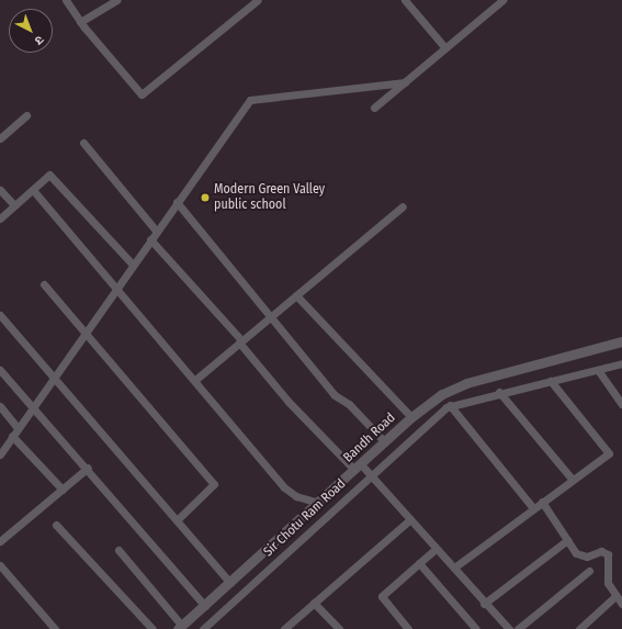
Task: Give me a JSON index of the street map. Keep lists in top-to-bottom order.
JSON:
{
  "streets": {
    "street": ["Bandh Road", "Sir Chotu Ram Road"]
  },
  "places": ["Modern Green Valley public school"],
  "north": "bottom right"
}
